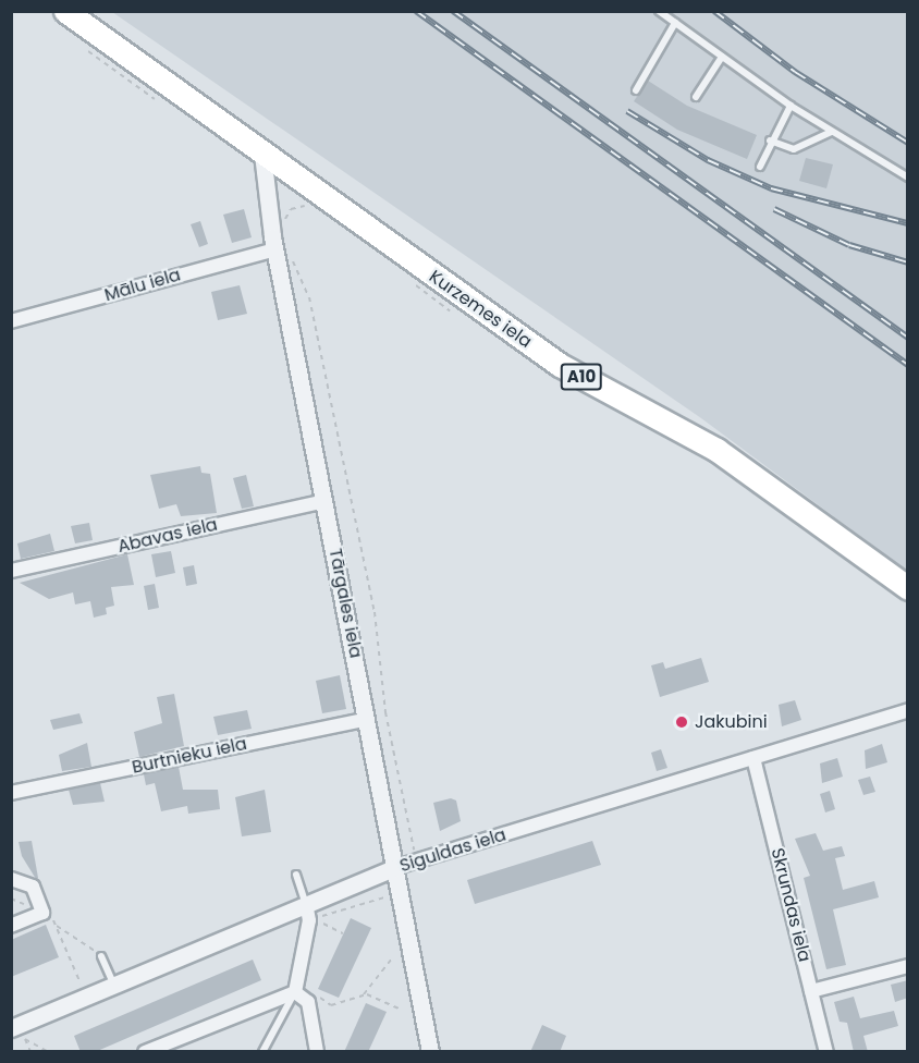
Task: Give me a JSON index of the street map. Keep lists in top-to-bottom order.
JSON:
{
  "streets": {
    "highway": ["Kurzemes iela", "A10"],
    "street": [
      "Mālu iela",
      "Abavas iela",
      "Tārgales iela",
      "Burtnieku iela",
      "Siguldas iela",
      "Skrundas iela"
    ]
  },
  "crossings": [
    ["Mālu iela", "Tārgales iela"],
    ["Kurzemes iela", "Tārgales iela"],
    ["Abavas iela", "Tārgales iela"],
    ["Tārgales iela", "Burtnieku iela"],
    ["Tārgales iela", "Siguldas iela"],
    ["Siguldas iela", "Skrundas iela"]
  ],
  "places": ["Jakubini"]
}
